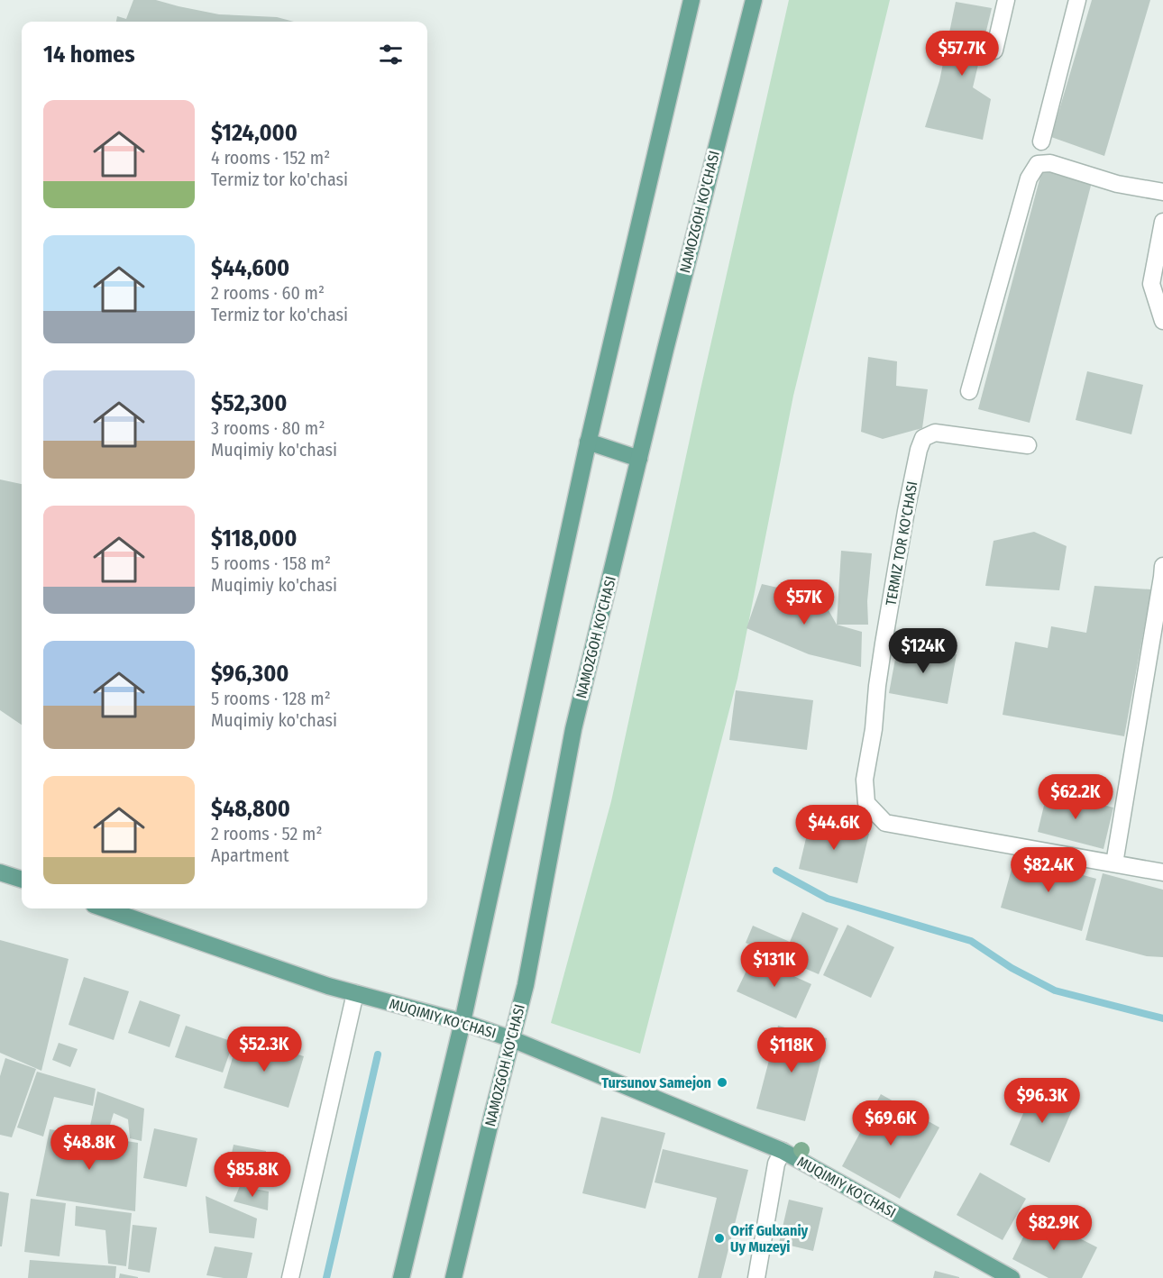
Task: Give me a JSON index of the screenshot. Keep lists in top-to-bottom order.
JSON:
{
  "streets": {
    "main road": ["NAMOZGOH KO'CHASI", "MUQIMIY KO'CHASI"],
    "street": ["TERMIZ TOR KO'CHASI"]
  },
  "crossings": [
    ["NAMOZGOH KO'CHASI", "MUQIMIY KO'CHASI"]
  ],
  "places": ["Tursunov Samejon", "Orif Gulxaniy Uy Muzeyi"],
  "page": {
    "heading": "14 homes",
    "price": [
      "$57.7K",
      "$57K",
      "$124K",
      "$62.2K",
      "$44.6K",
      "$82.4K",
      "$131K",
      "$52.3K",
      "$118K",
      "$96.3K",
      "$69.6K",
      "$48.8K",
      "$85.8K",
      "$82.9K"
    ],
    "list": [
      {
        "name": "$124,000",
        "note": "4 rooms · 152 m² · Termiz tor ko'chasi"
      },
      {
        "name": "$44,600",
        "note": "2 rooms · 60 m² · Termiz tor ko'chasi"
      },
      {
        "name": "$52,300",
        "note": "3 rooms · 80 m² · Muqimiy ko'chasi"
      },
      {
        "name": "$118,000",
        "note": "5 rooms · 158 m² · Muqimiy ko'chasi"
      },
      {
        "name": "$96,300",
        "note": "5 rooms · 128 m² · Muqimiy ko'chasi"
      },
      {
        "name": "$48,800",
        "note": "2 rooms · 52 m² · Apartment"
      }
    ]
  }
}
